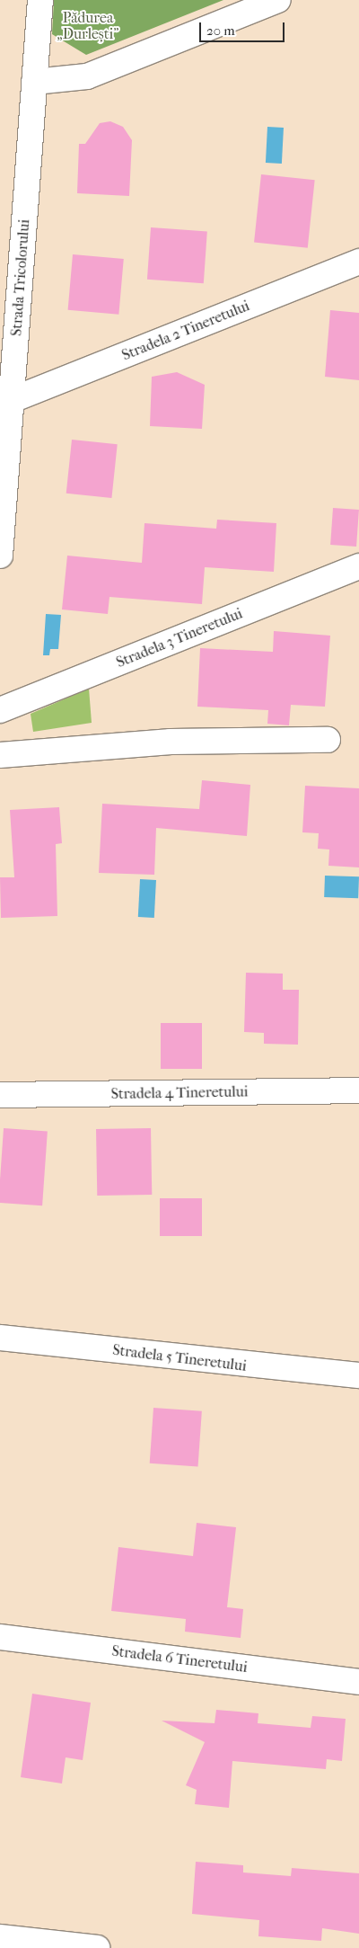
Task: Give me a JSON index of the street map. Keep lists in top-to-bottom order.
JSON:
{
  "streets": {
    "street": [
      "Strada Tricolorului",
      "Stradela 2 Tineretului",
      "Stradela 3 Tineretului",
      "Stradela 4 Tineretului",
      "Stradela 5 Tineretului",
      "Stradela 6 Tineretului"
    ]
  },
  "crossings": [
    ["Strada Tricolorului", "Stradela 2 Tineretului"]
  ],
  "parks": ["Pădurea „Durlești”"],
  "scale_bar": "20 m"
}
